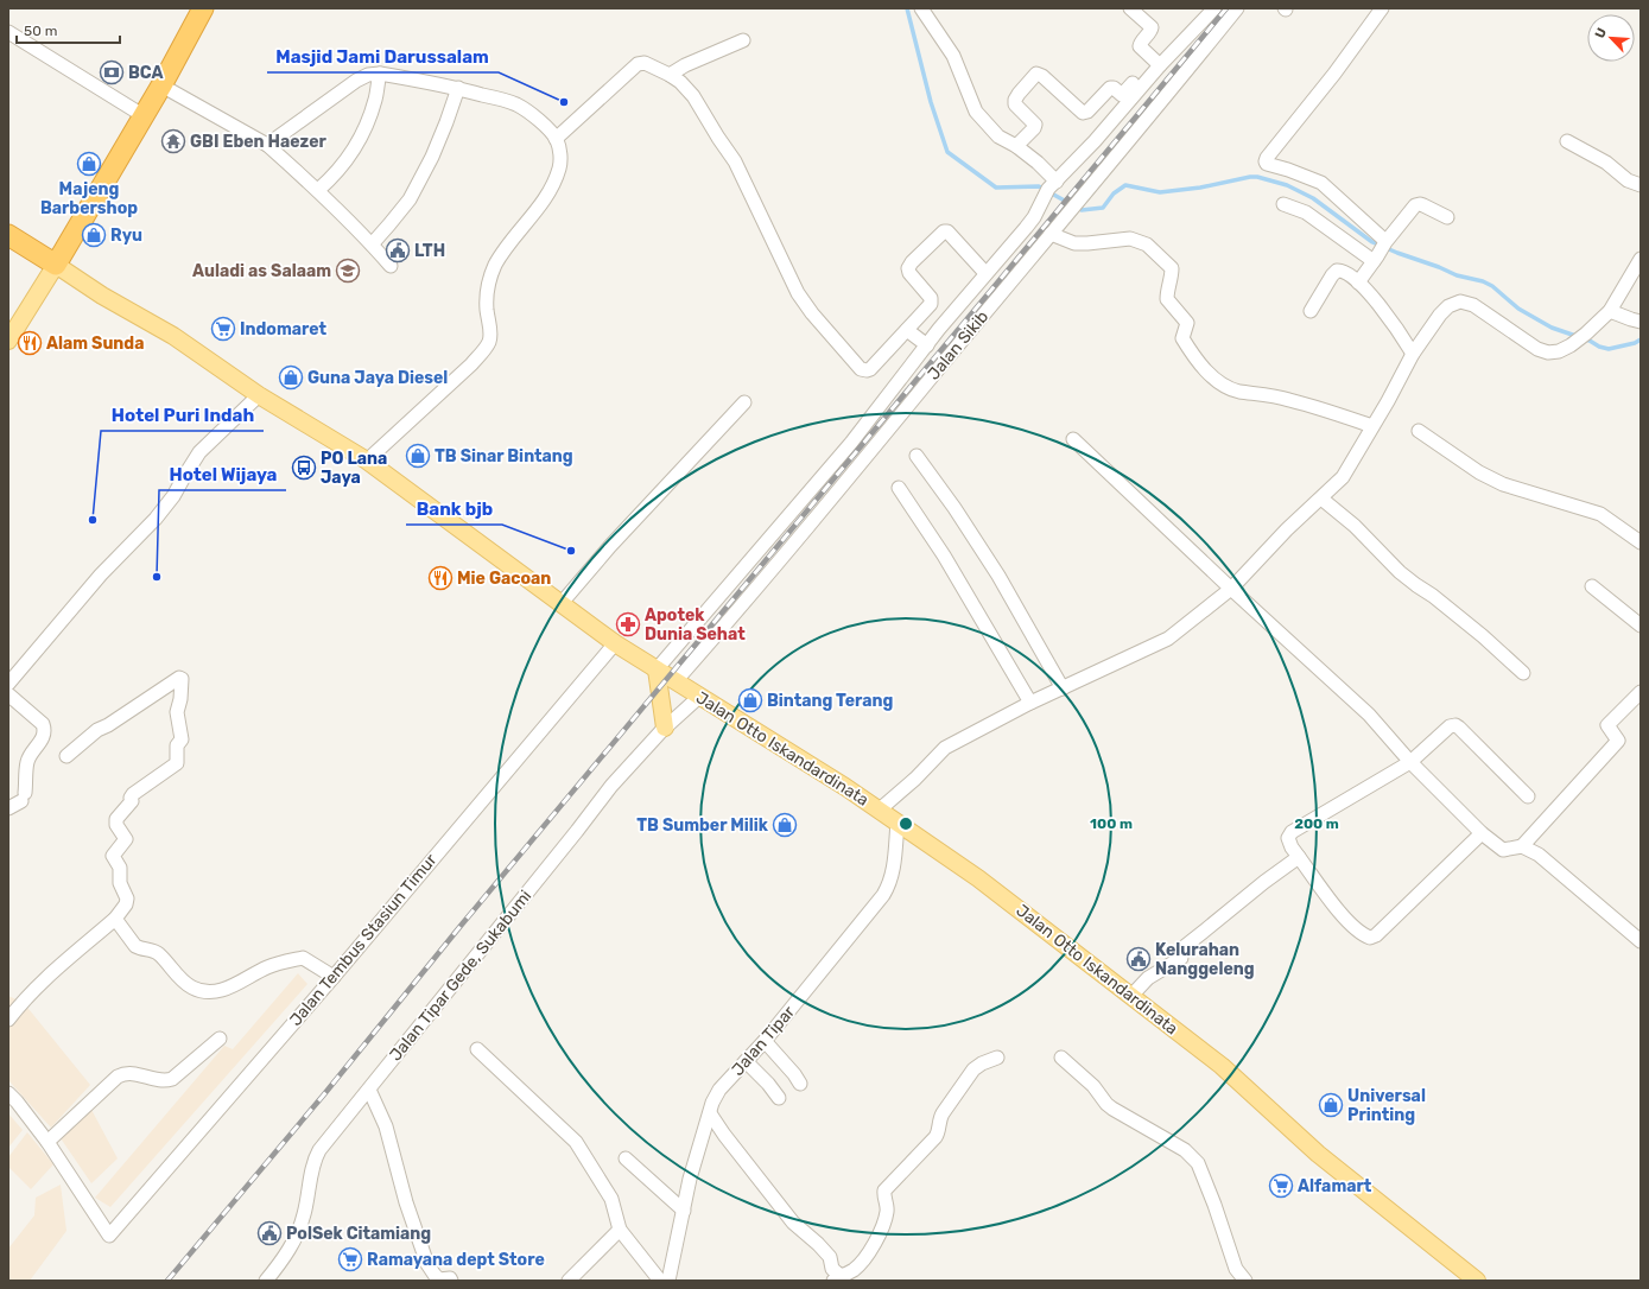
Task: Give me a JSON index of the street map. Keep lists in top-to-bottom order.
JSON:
{
  "streets": {
    "main road": ["Jalan Otto Iskandardinata"],
    "street": [
      "Jalan Sikib",
      "Jalan Tembus Stasiun Timur",
      "Jalan Tipar Gede, Sukabumi",
      "Jalan Tipar"
    ]
  },
  "crossings": [
    ["Jalan Sikib", "Jalan Otto Iskandardinata"],
    ["Jalan Otto Iskandardinata", "Jalan Tembus Stasiun Timur"],
    ["Jalan Otto Iskandardinata", "Jalan Tipar Gede, Sukabumi"],
    ["Jalan Otto Iskandardinata", "Jalan Tipar"]
  ],
  "places": {
    "bank": ["BCA"],
    "other": [
      "Masjid Jami Darussalam",
      "Hotel Puri Indah",
      "Bank bjb",
      "Hotel Wijaya"
    ],
    "temple": ["GBI Eben Haezer"],
    "shop": [
      "Majeng Barbershop",
      "Ryu",
      "Guna Jaya Diesel",
      "TB Sinar Bintang",
      "Bintang Terang",
      "TB Sumber Milik",
      "Universal Printing"
    ],
    "public building": ["LTH", "Kelurahan Nanggeleng", "PolSek Citamiang"],
    "school or university": ["Auladi as Salaam"],
    "supermarket": ["Indomaret", "Alfamart", "Ramayana dept Store"],
    "restaurant": ["Alam Sunda", "Mie Gacoan"],
    "bus stop": ["PO Lana Jaya"],
    "pharmacy": ["Apotek Dunia Sehat"]
  },
  "scale_bar": "50 m",
  "north": "top left",
  "rings": ["100 m", "200 m"]
}
